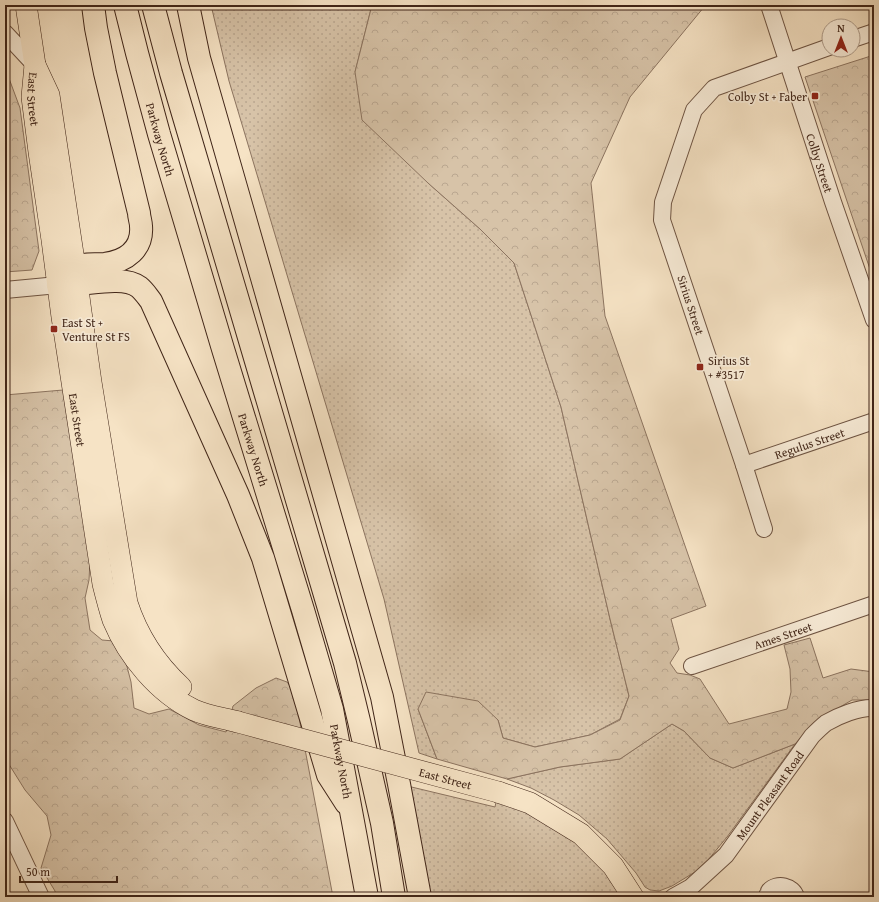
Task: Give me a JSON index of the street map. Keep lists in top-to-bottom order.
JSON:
{
  "streets": {
    "highway": ["Parkway North"],
    "main road": ["East Street"],
    "street": [
      "Colby Street",
      "Sirius Street",
      "Regulus Street",
      "Ames Street",
      "Mount Pleasant Road"
    ]
  },
  "crossings": [
    ["Colby Street", "Sirius Street"],
    ["Sirius Street", "Regulus Street"]
  ],
  "places": {
    "transit": ["Colby St + Faber", "East St + Venture St FS", "Sirius St + #3517"]
  },
  "scale_bar": "50 m",
  "north": "top"
}
